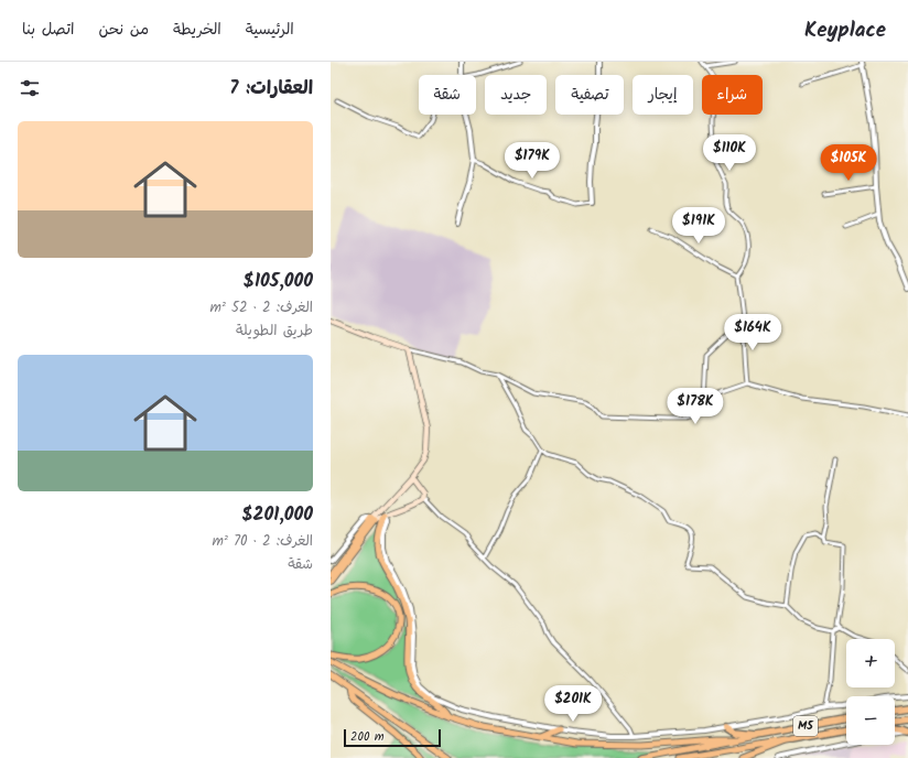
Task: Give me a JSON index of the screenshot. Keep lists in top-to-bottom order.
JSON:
{
  "streets": {
    "highway": ["M5"]
  },
  "scale_bar": "200 m",
  "page": {
    "header": "Keyplace",
    "nav": [
      "الرئيسية",
      "الخريطة",
      "من نحن",
      "اتصل بنا"
    ],
    "heading": "العقارات: 7",
    "chip": [
      "شراء",
      "إيجار",
      "تصفية",
      "جديد",
      "شقة"
    ],
    "list": [
      {
        "name": "$105,000",
        "note": "الغرف: 2 · 52 m² · طريق الطويلة"
      },
      {
        "name": "$201,000",
        "note": "الغرف: 2 · 70 m² · شقة"
      }
    ],
    "price": [
      "$110K",
      "$179K",
      "$105K",
      "$191K",
      "$164K",
      "$178K",
      "$201K"
    ],
    "map_buttons": ["+", "−"],
    "scale": "200 m"
  }
}
